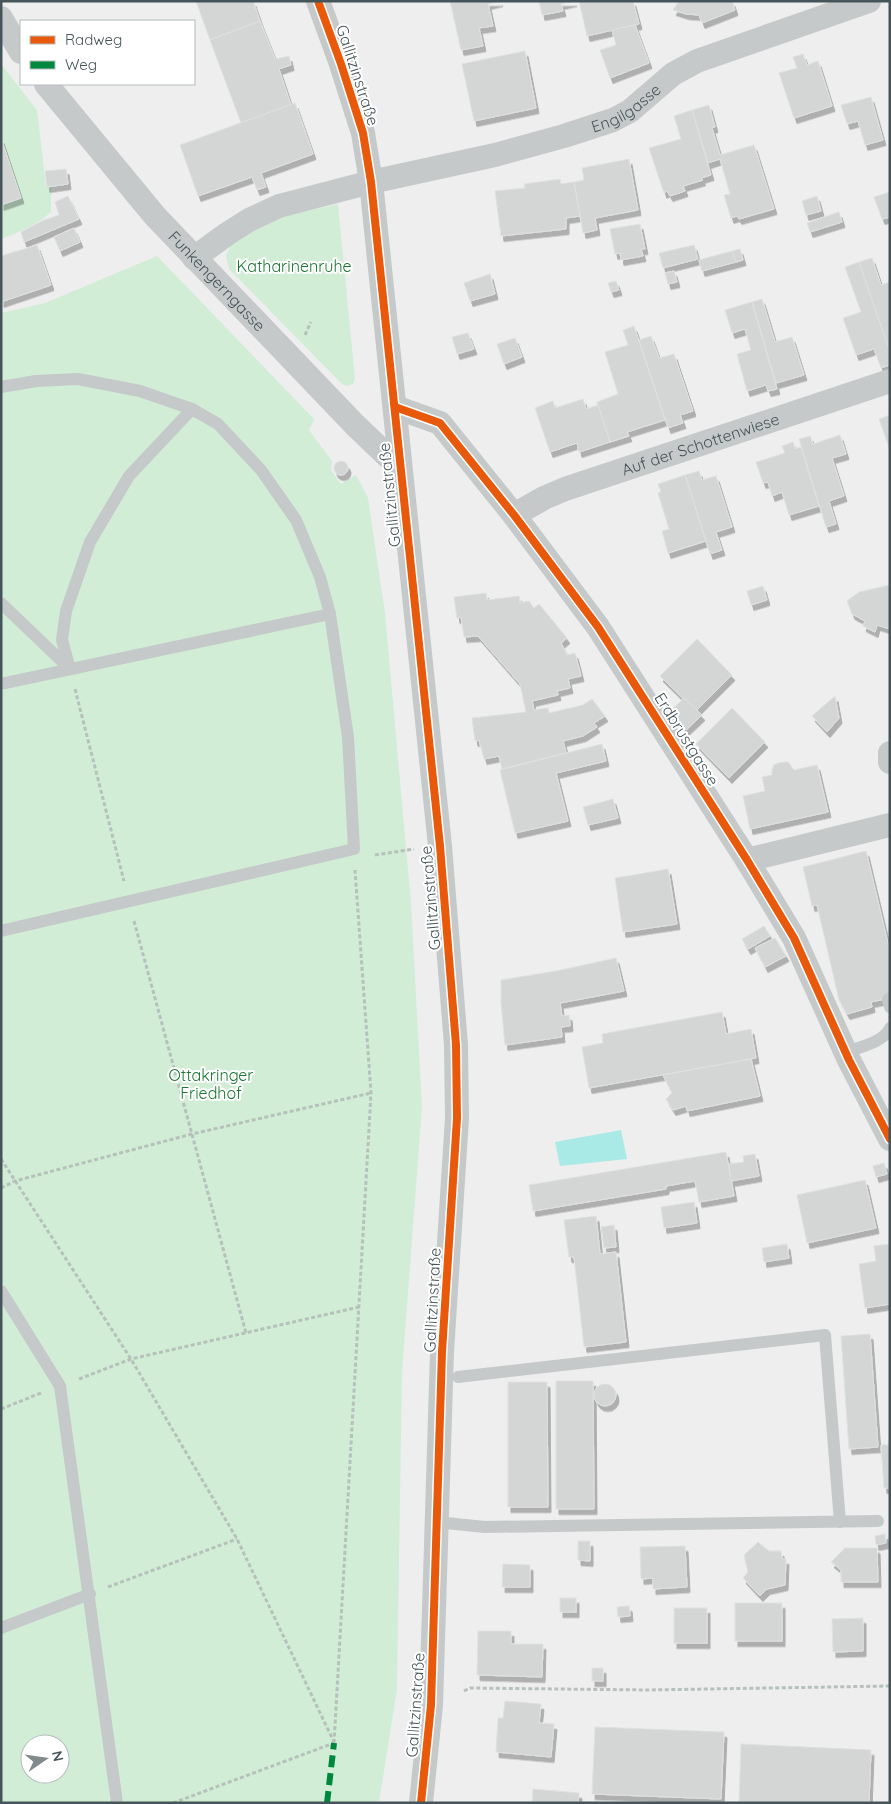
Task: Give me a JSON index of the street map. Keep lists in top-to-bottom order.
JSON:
{
  "streets": {
    "street": [
      "Gallitzinstraße",
      "Engilgasse",
      "Funkengerngasse",
      "Auf der Schottenwiese",
      "Erdbrustgasse"
    ]
  },
  "crossings": [
    ["Gallitzinstraße", "Engilgasse"],
    ["Gallitzinstraße", "Funkengerngasse"],
    ["Gallitzinstraße", "Erdbrustgasse"],
    ["Auf der Schottenwiese", "Erdbrustgasse"]
  ],
  "parks": ["Katharinenruhe", "Ottakringer Friedhof"],
  "legend": ["Radweg", "Weg"],
  "north": "right"
}
